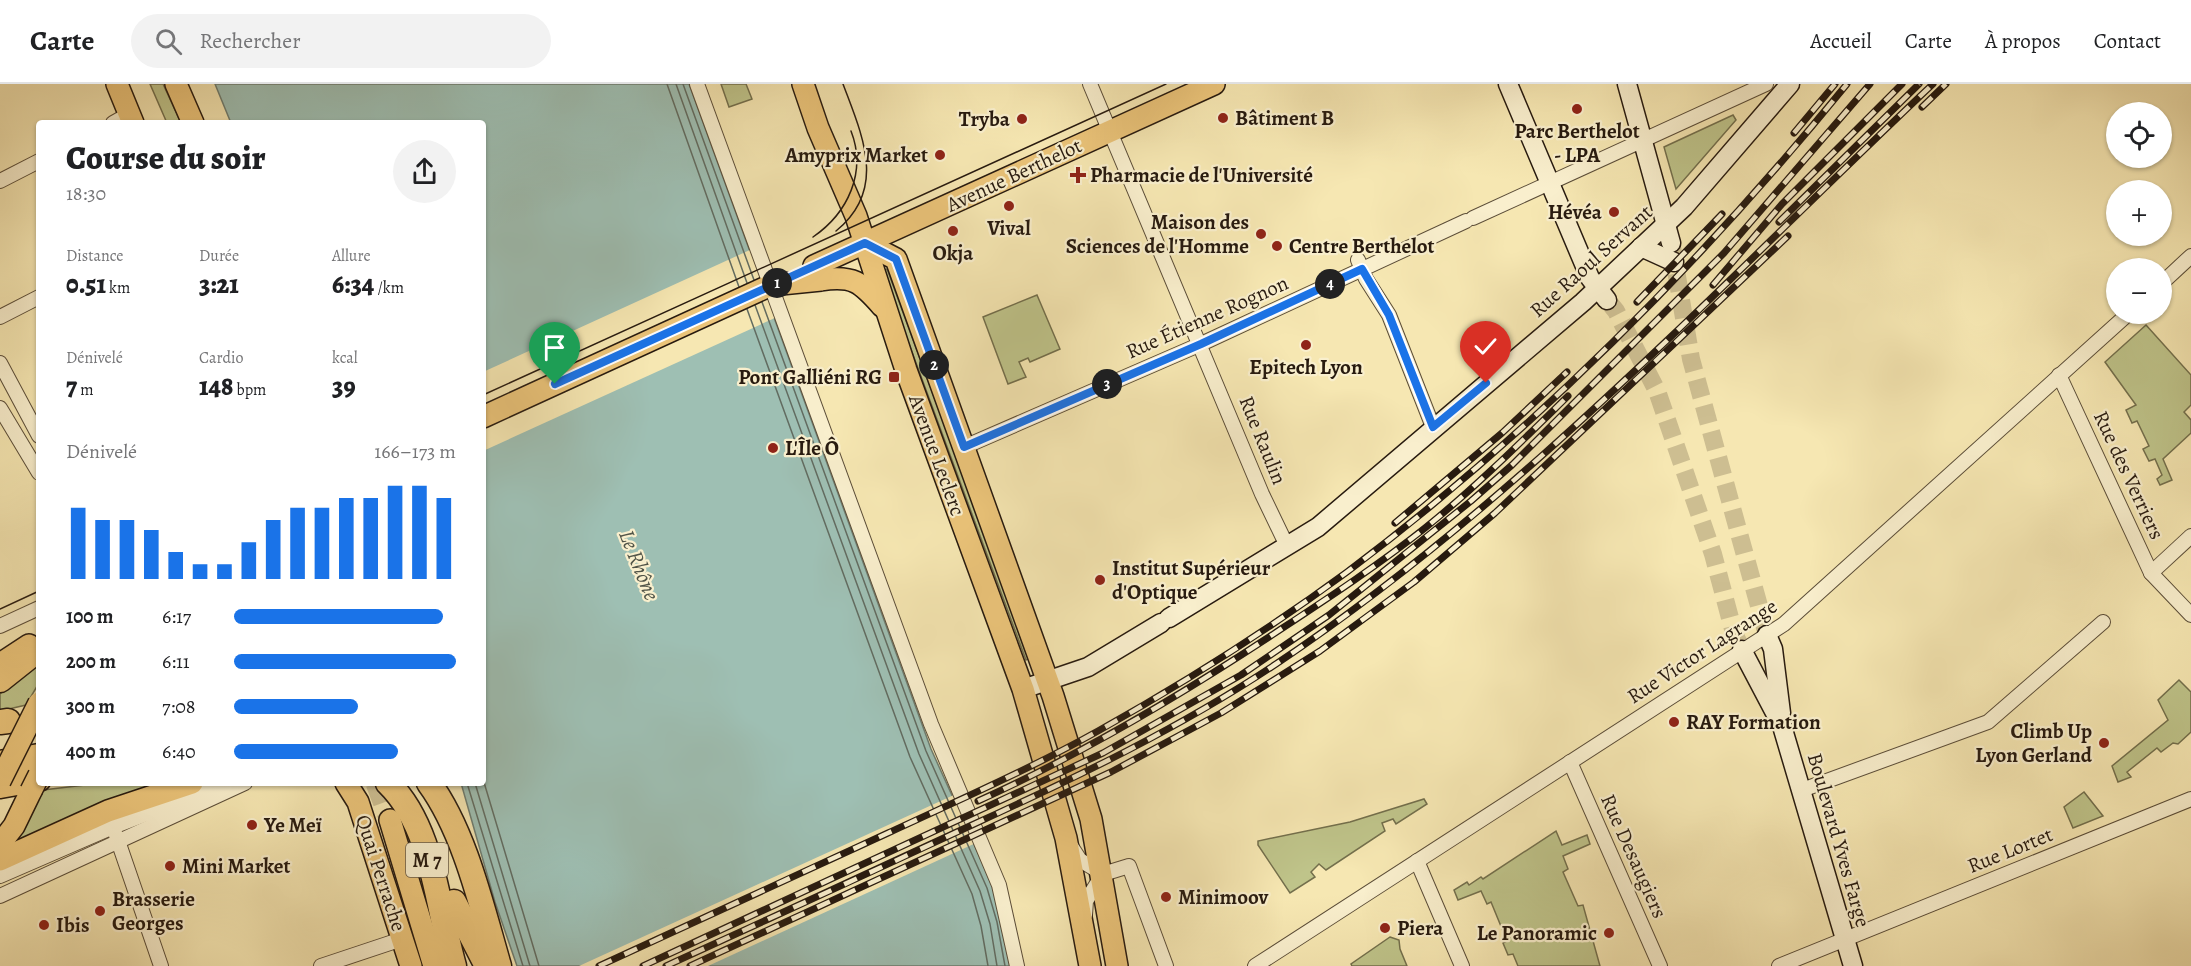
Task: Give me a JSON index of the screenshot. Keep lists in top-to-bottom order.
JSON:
{
  "streets": {
    "highway": ["M 7"],
    "main road": ["Avenue Berthelot", "Avenue Leclerc", "Quai Perrache"],
    "street": [
      "Rue Raoul Servant",
      "Rue Étienne Rognon",
      "Rue Raulin",
      "Rue des Verriers",
      "Rue Victor Lagrange",
      "Boulevard Yves Farge",
      "Rue Lortet",
      "Rue Desaugiers"
    ]
  },
  "crossings": [
    ["Avenue Berthelot", "Rue Raulin"],
    ["Avenue Berthelot", "Avenue Leclerc"],
    ["Rue Raoul Servant", "Rue Raulin"],
    ["Rue Raoul Servant", "Avenue Leclerc"],
    ["Rue Étienne Rognon", "Rue Raulin"],
    ["Rue Étienne Rognon", "Avenue Leclerc"],
    ["Rue des Verriers", "Rue Victor Lagrange"],
    ["Rue Victor Lagrange", "Boulevard Yves Farge"],
    ["Rue Victor Lagrange", "Rue Desaugiers"],
    ["Boulevard Yves Farge", "Rue Lortet"]
  ],
  "water": ["Le Rhône"],
  "places": {
    "other": [
      "Parc Berthelot - LPA",
      "Bâtiment B",
      "Tryba",
      "Amyprix Market",
      "Vival",
      "Hévéa",
      "Okja",
      "Maison des Sciences de l'Homme",
      "Centre Berthelot",
      "Epitech Lyon",
      "L'Île Ô",
      "Institut Supérieur d'Optique",
      "RAY Formation",
      "Climb Up Lyon Gerland",
      "Ye Meï",
      "Mini Market",
      "Minimoov",
      "Brasserie Georges",
      "Ibis",
      "Piera",
      "Le Panoramic"
    ],
    "health": ["Pharmacie de l'Université"],
    "transit": ["Pont Galliéni RG"]
  },
  "page": {
    "header": "Carte",
    "search": "Rechercher",
    "nav": [
      "Accueil",
      "Carte",
      "À propos",
      "Contact"
    ],
    "map_buttons": ["+", "−"],
    "heading": ["Course du soir", "18:30"],
    "stats": [
      ["Distance", "0.51 km"],
      ["Durée", "3:21"],
      ["Allure", "6:34 /km"],
      ["Dénivelé", "7 m"],
      ["Cardio", "148 bpm"],
      ["kcal", "39"]
    ],
    "pins": [
      "1",
      "4",
      "2",
      "3"
    ],
    "chart": ["Dénivelé", "166–173 m"],
    "list": [
      {
        "name": "100 m",
        "note": "6:17"
      },
      {
        "name": "200 m",
        "note": "6:11"
      },
      {
        "name": "300 m",
        "note": "7:08"
      },
      {
        "name": "400 m",
        "note": "6:40"
      }
    ]
  }
}
